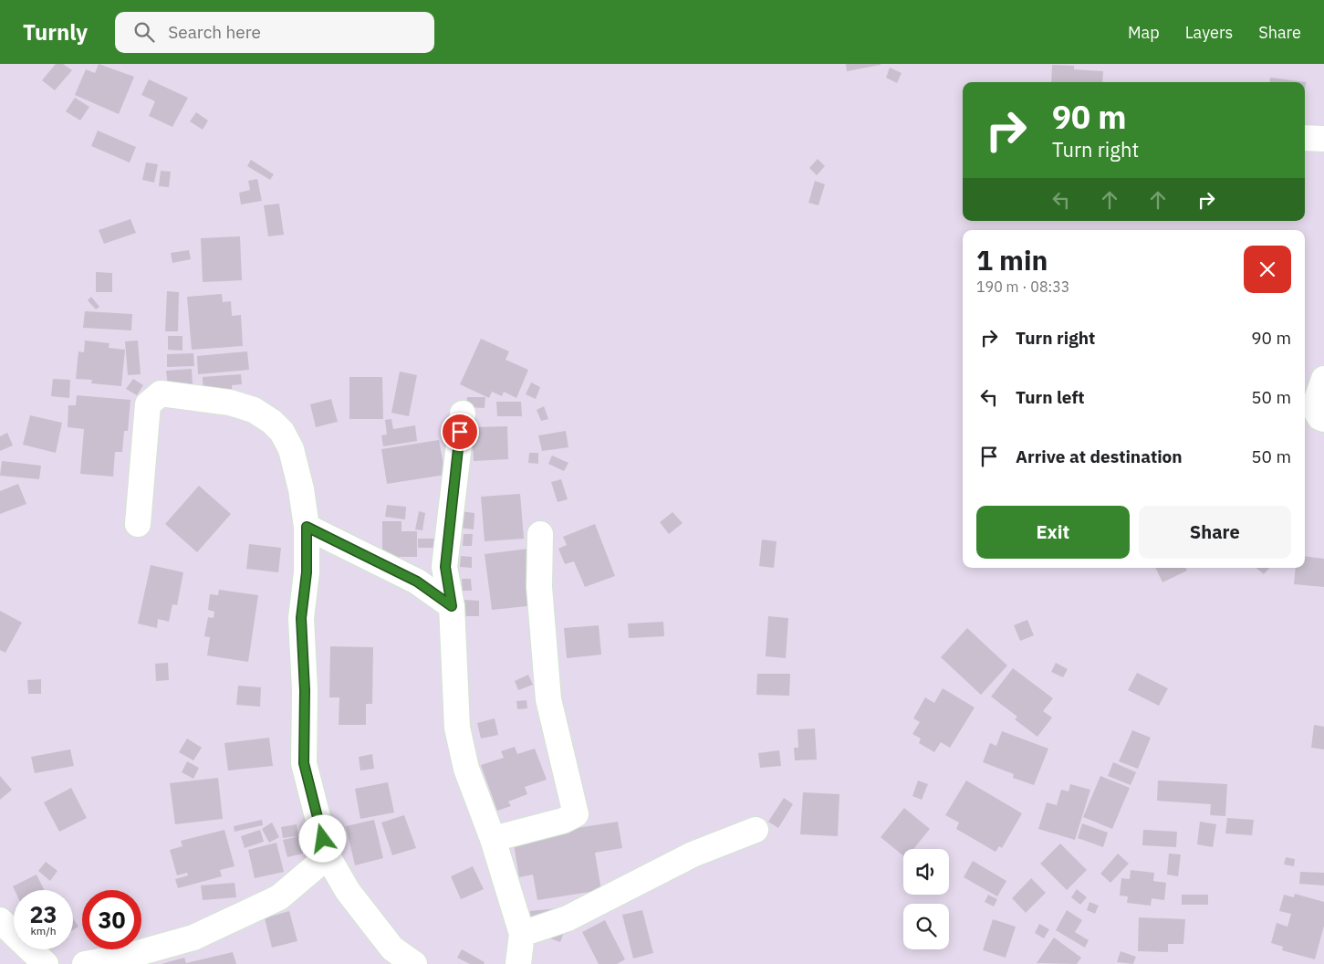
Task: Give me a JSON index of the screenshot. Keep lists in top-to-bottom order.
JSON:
{
  "page": {
    "header": "Turnly",
    "search": "Search here",
    "nav": ["Map", "Layers", "Share"],
    "turn": ["90 m", "Turn right"],
    "heading": ["1 min", "190 m · 08:33"],
    "list": [
      {
        "name": "Turn right",
        "value": "90 m"
      },
      {
        "name": "Turn left",
        "value": "50 m"
      },
      {
        "name": "Arrive at destination",
        "value": "50 m"
      }
    ],
    "buttons": ["Exit", "Share"],
    "speed": "23 km/h",
    "limit": "30"
  }
}
